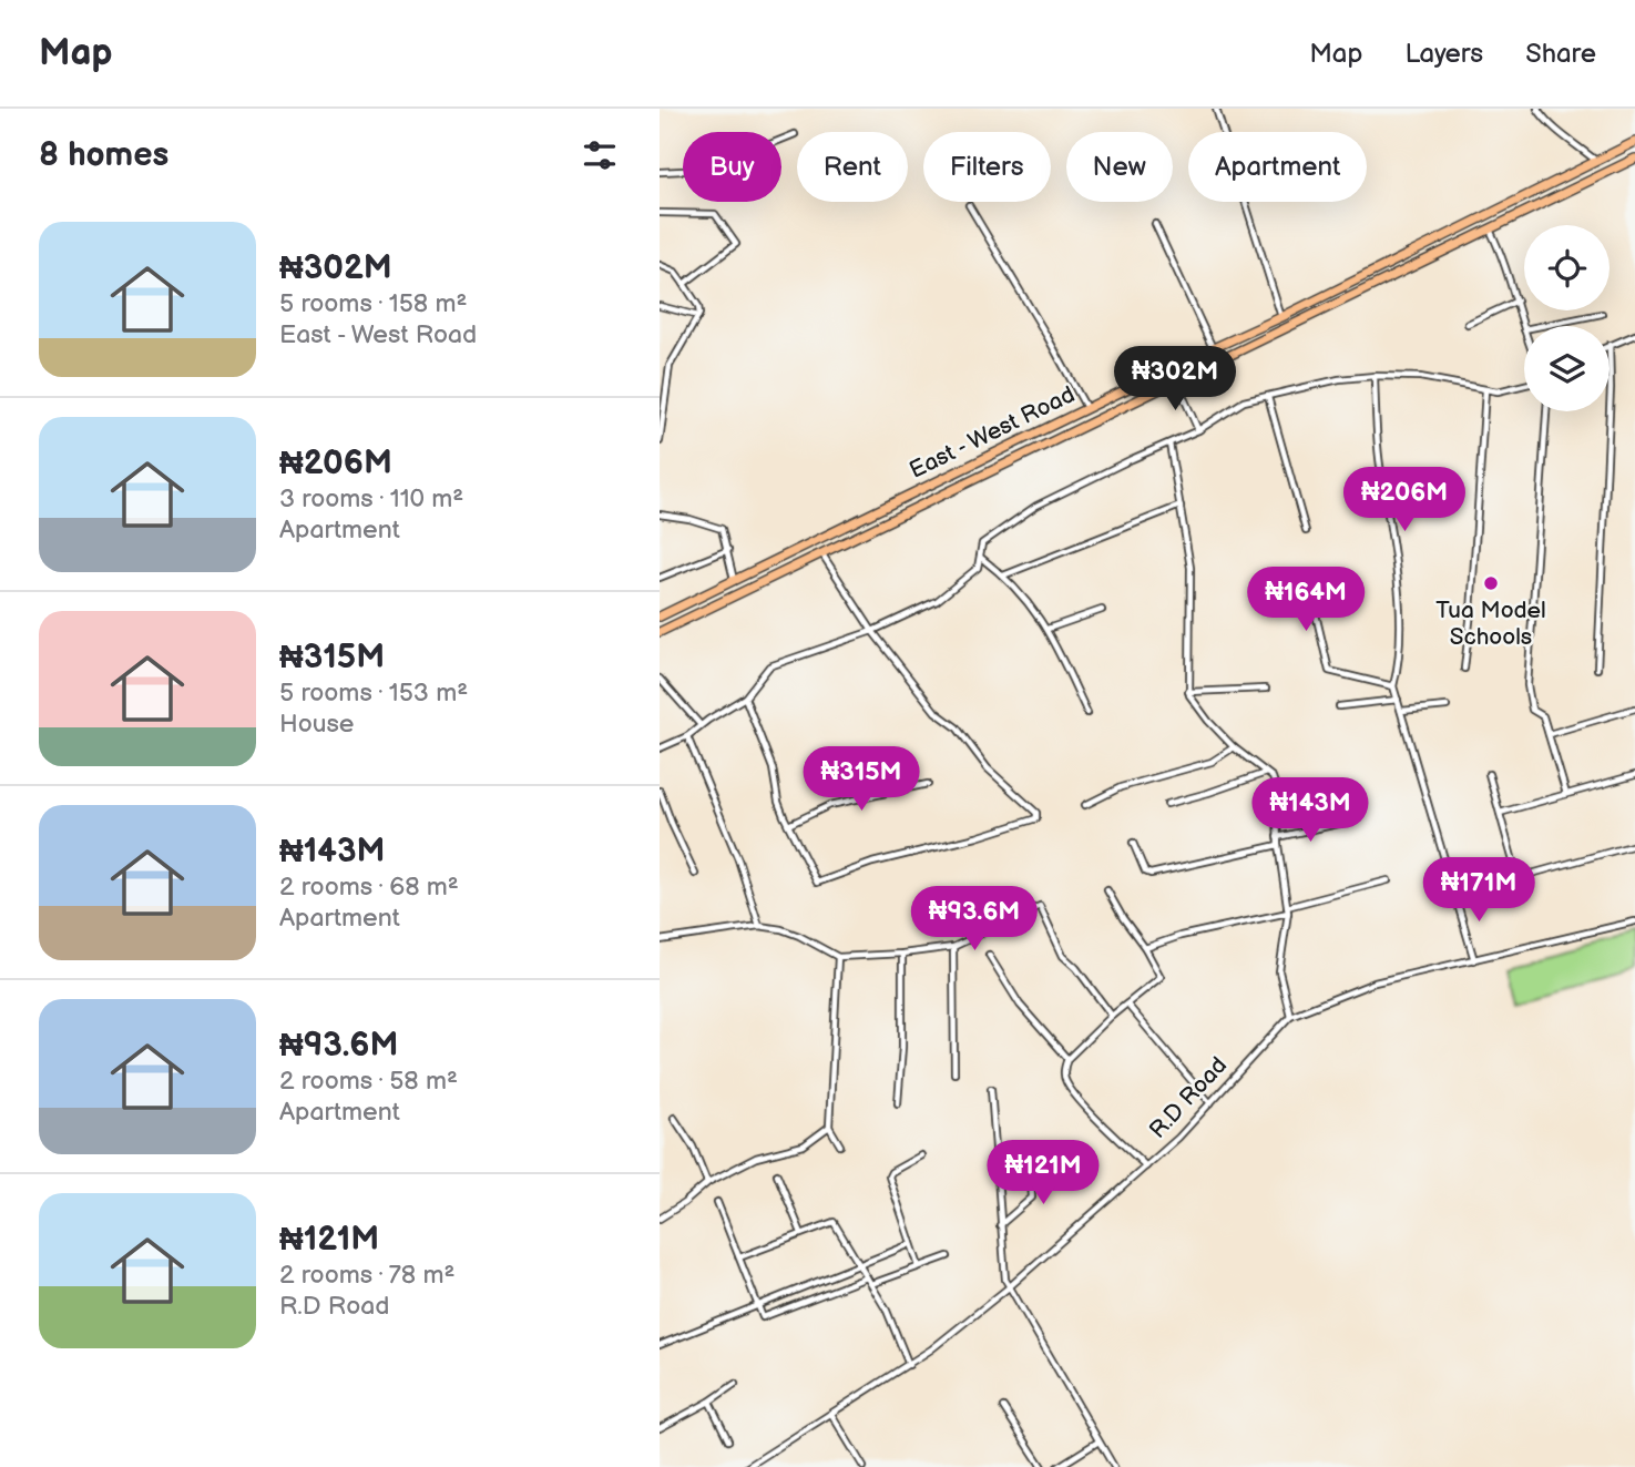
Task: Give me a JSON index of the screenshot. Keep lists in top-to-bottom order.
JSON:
{
  "streets": {
    "main road": ["East - West Road"],
    "street": ["R.D Road"]
  },
  "places": ["Tua Model Schools"],
  "page": {
    "header": "Map",
    "nav": ["Map", "Layers", "Share"],
    "heading": "8 homes",
    "chip": [
      "Buy",
      "Rent",
      "Filters",
      "New",
      "Apartment"
    ],
    "list": [
      {
        "name": "₦302M",
        "note": "5 rooms · 158 m² · East - West Road"
      },
      {
        "name": "₦206M",
        "note": "3 rooms · 110 m² · Apartment"
      },
      {
        "name": "₦315M",
        "note": "5 rooms · 153 m² · House"
      },
      {
        "name": "₦143M",
        "note": "2 rooms · 68 m² · Apartment"
      },
      {
        "name": "₦93.6M",
        "note": "2 rooms · 58 m² · Apartment"
      },
      {
        "name": "₦121M",
        "note": "2 rooms · 78 m² · R.D Road"
      }
    ],
    "price": [
      "₦302M",
      "₦206M",
      "₦164M",
      "₦315M",
      "₦143M",
      "₦171M",
      "₦93.6M",
      "₦121M"
    ]
  }
}
